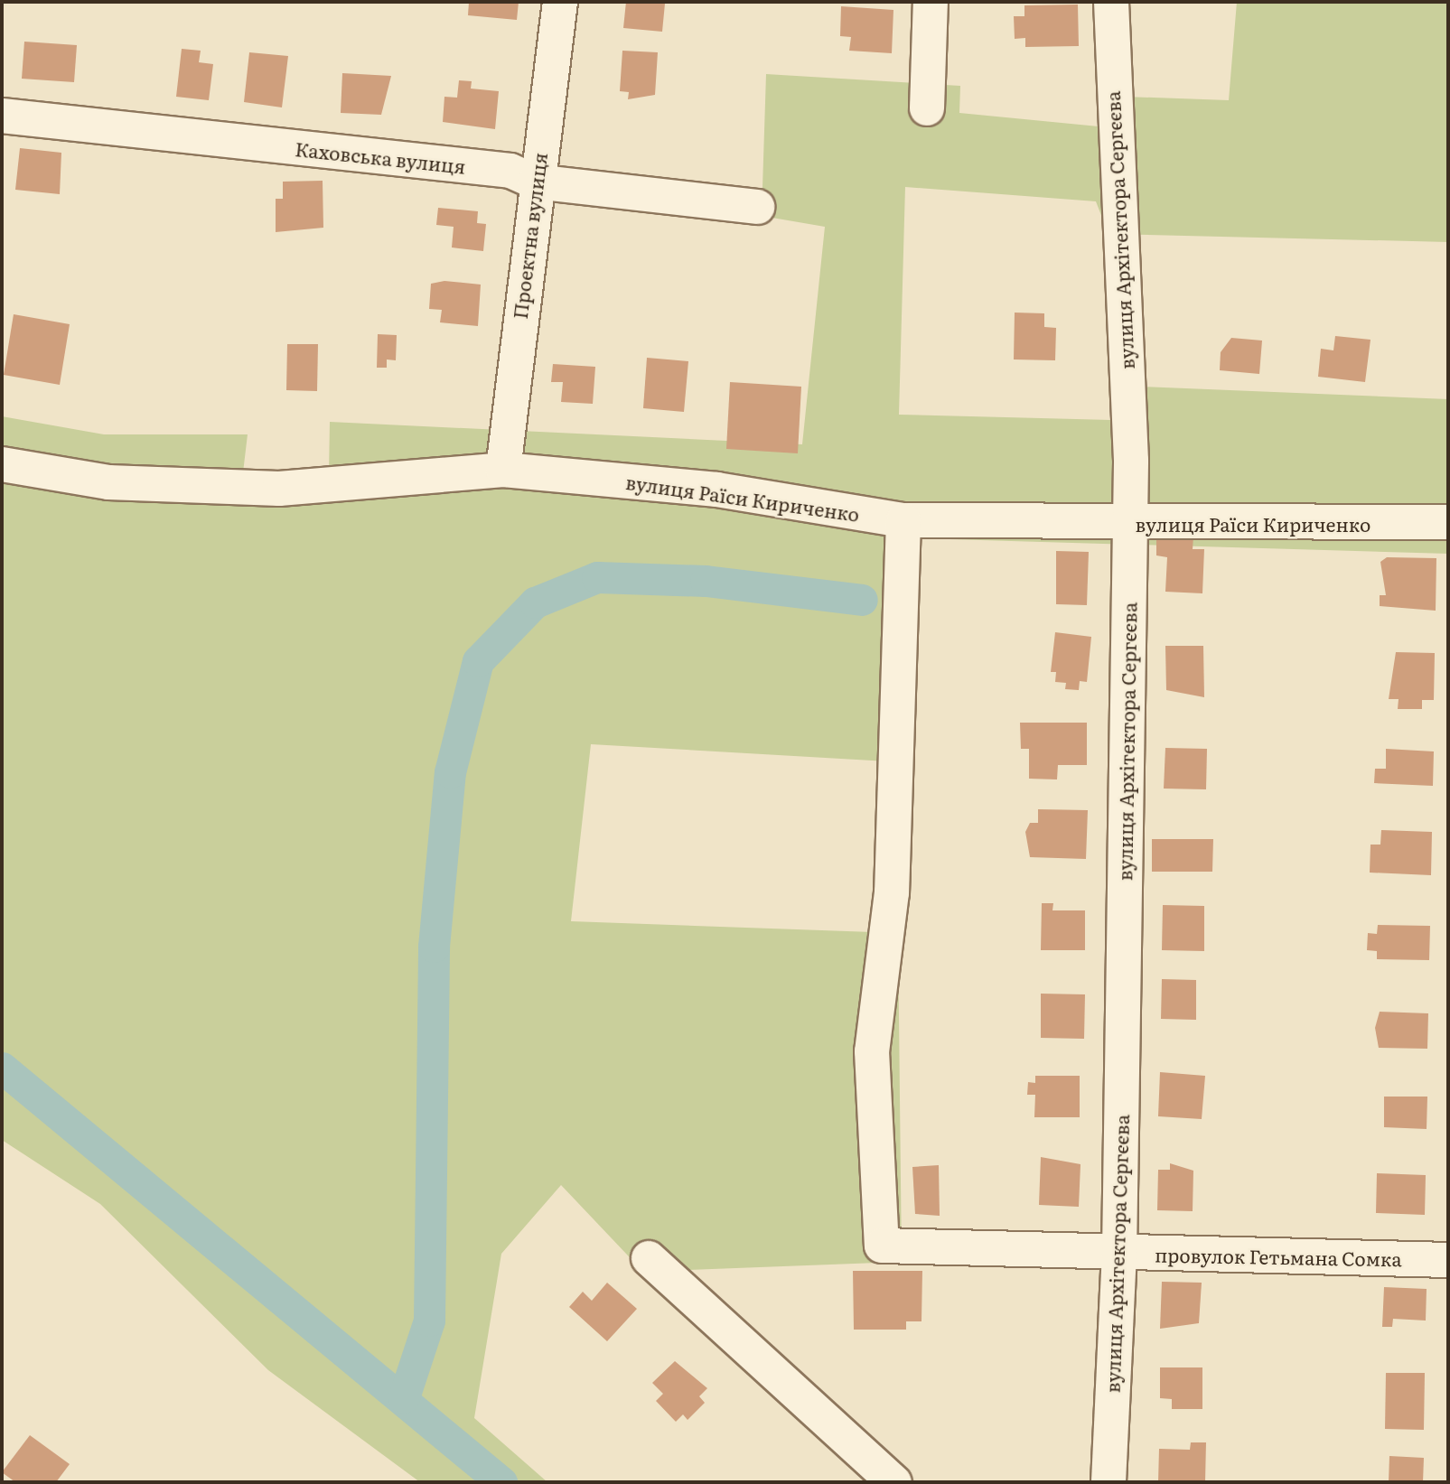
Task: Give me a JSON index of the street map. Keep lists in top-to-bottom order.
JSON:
{
  "streets": {
    "street": [
      "Каховська вулиця",
      "вулиця Архітектора Сергєєва",
      "Проектна вулиця",
      "вулиця Раїси Кириченко",
      "провулок Гетьмана Сомка"
    ]
  },
  "crossings": [
    ["Каховська вулиця", "Проектна вулиця"],
    ["вулиця Архітектора Сергєєва", "вулиця Раїси Кириченко"],
    ["вулиця Архітектора Сергєєва", "провулок Гетьмана Сомка"],
    ["Проектна вулиця", "вулиця Раїси Кириченко"],
    ["вулиця Раїси Кириченко", "провулок Гетьмана Сомка"]
  ]
}
